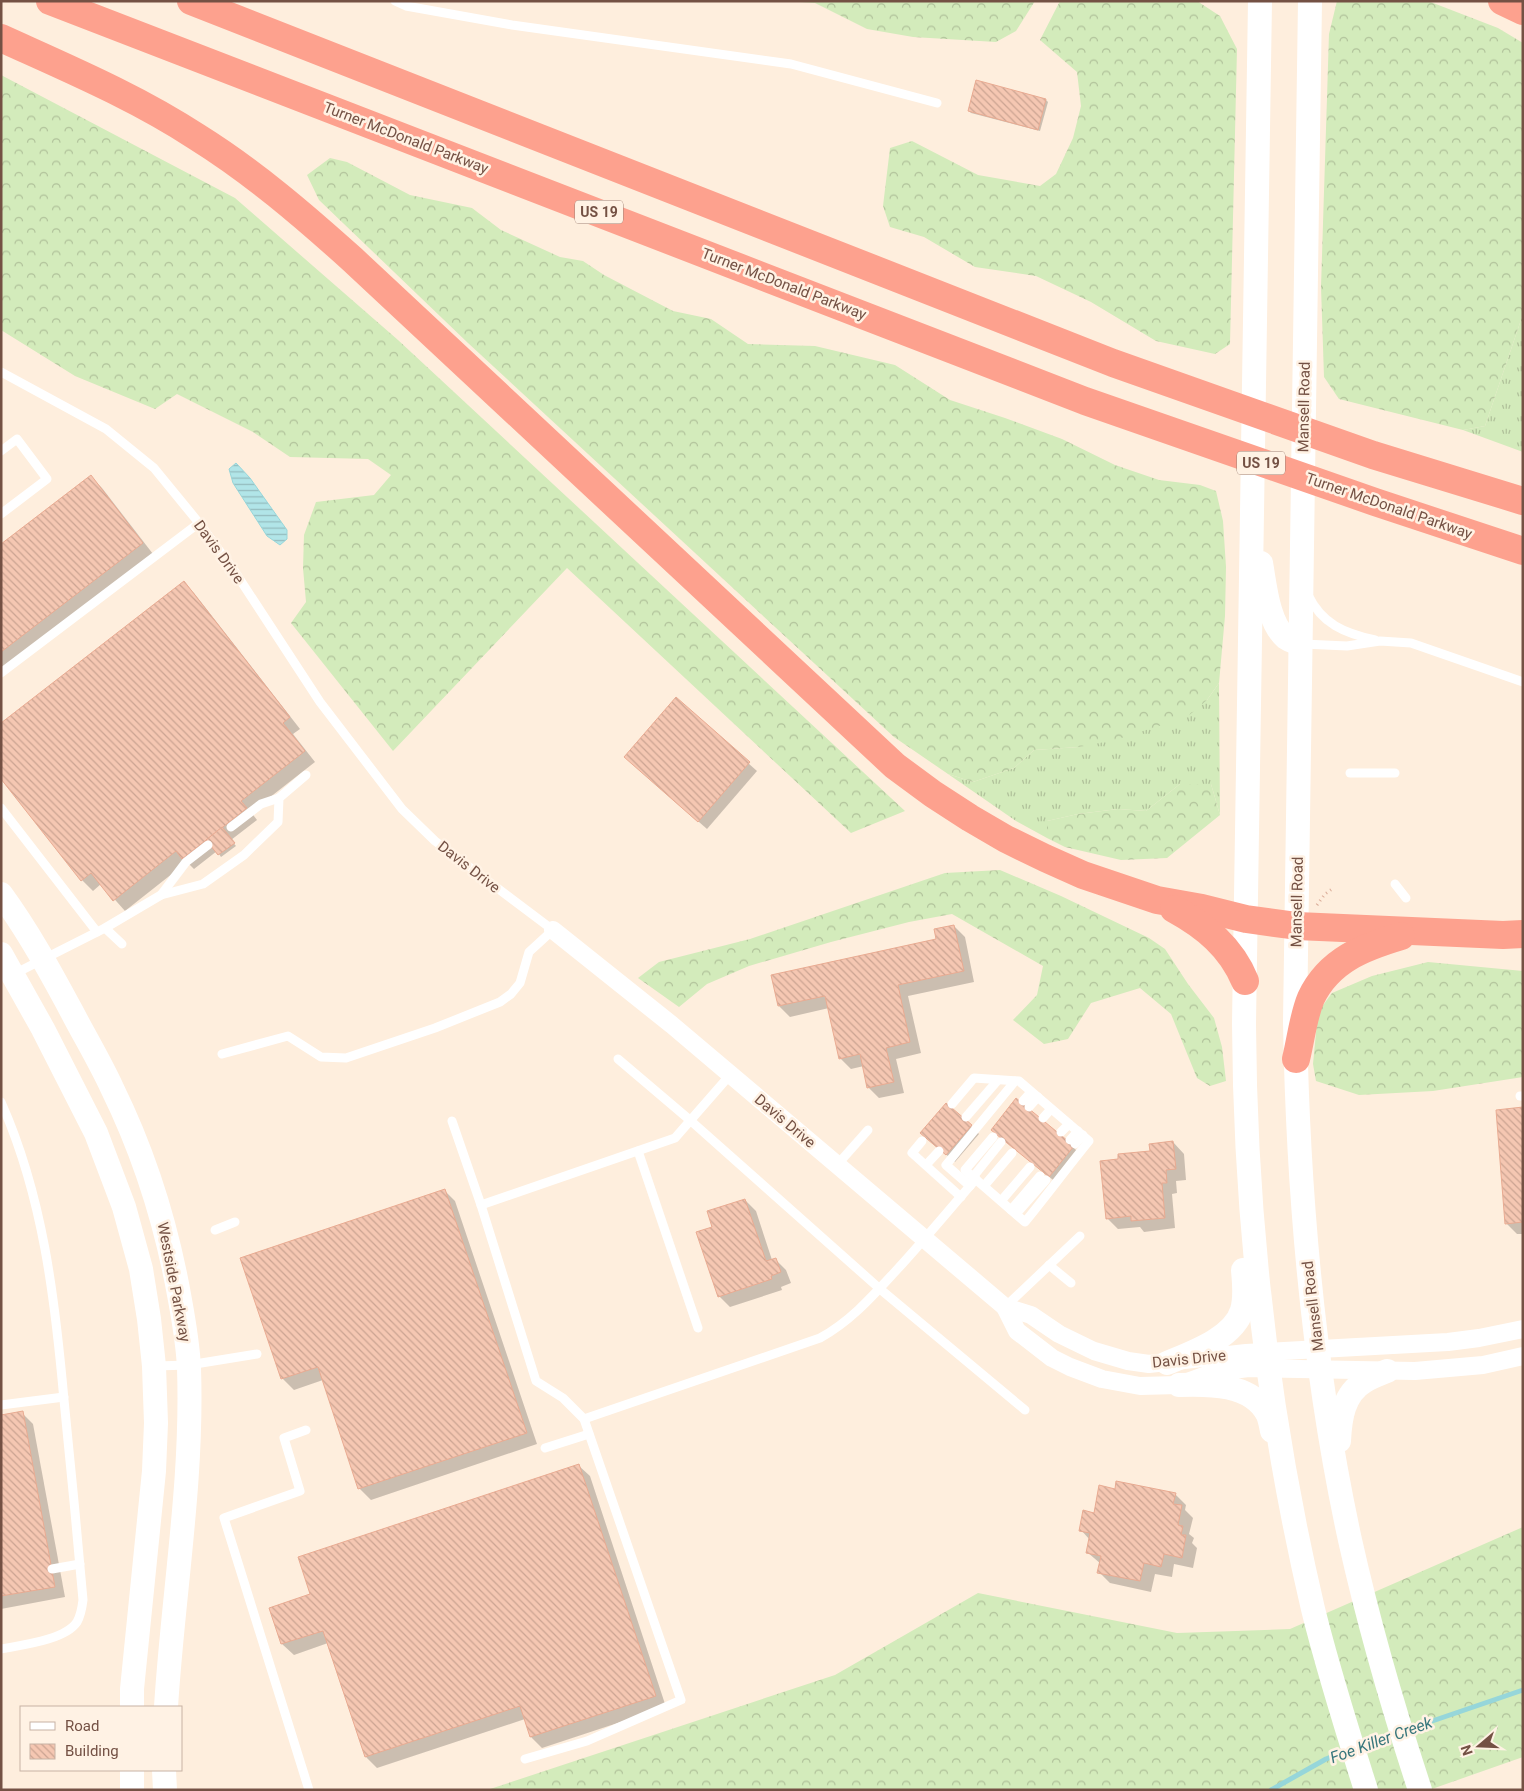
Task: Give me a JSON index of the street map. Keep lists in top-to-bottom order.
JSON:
{
  "streets": {
    "highway": ["Turner McDonald Parkway", "US 19"],
    "main road": ["Mansell Road", "Westside Parkway"],
    "street": ["Davis Drive"]
  },
  "water": ["Foe Killer Creek"],
  "legend": ["Road", "Building"],
  "north": "left"
}
